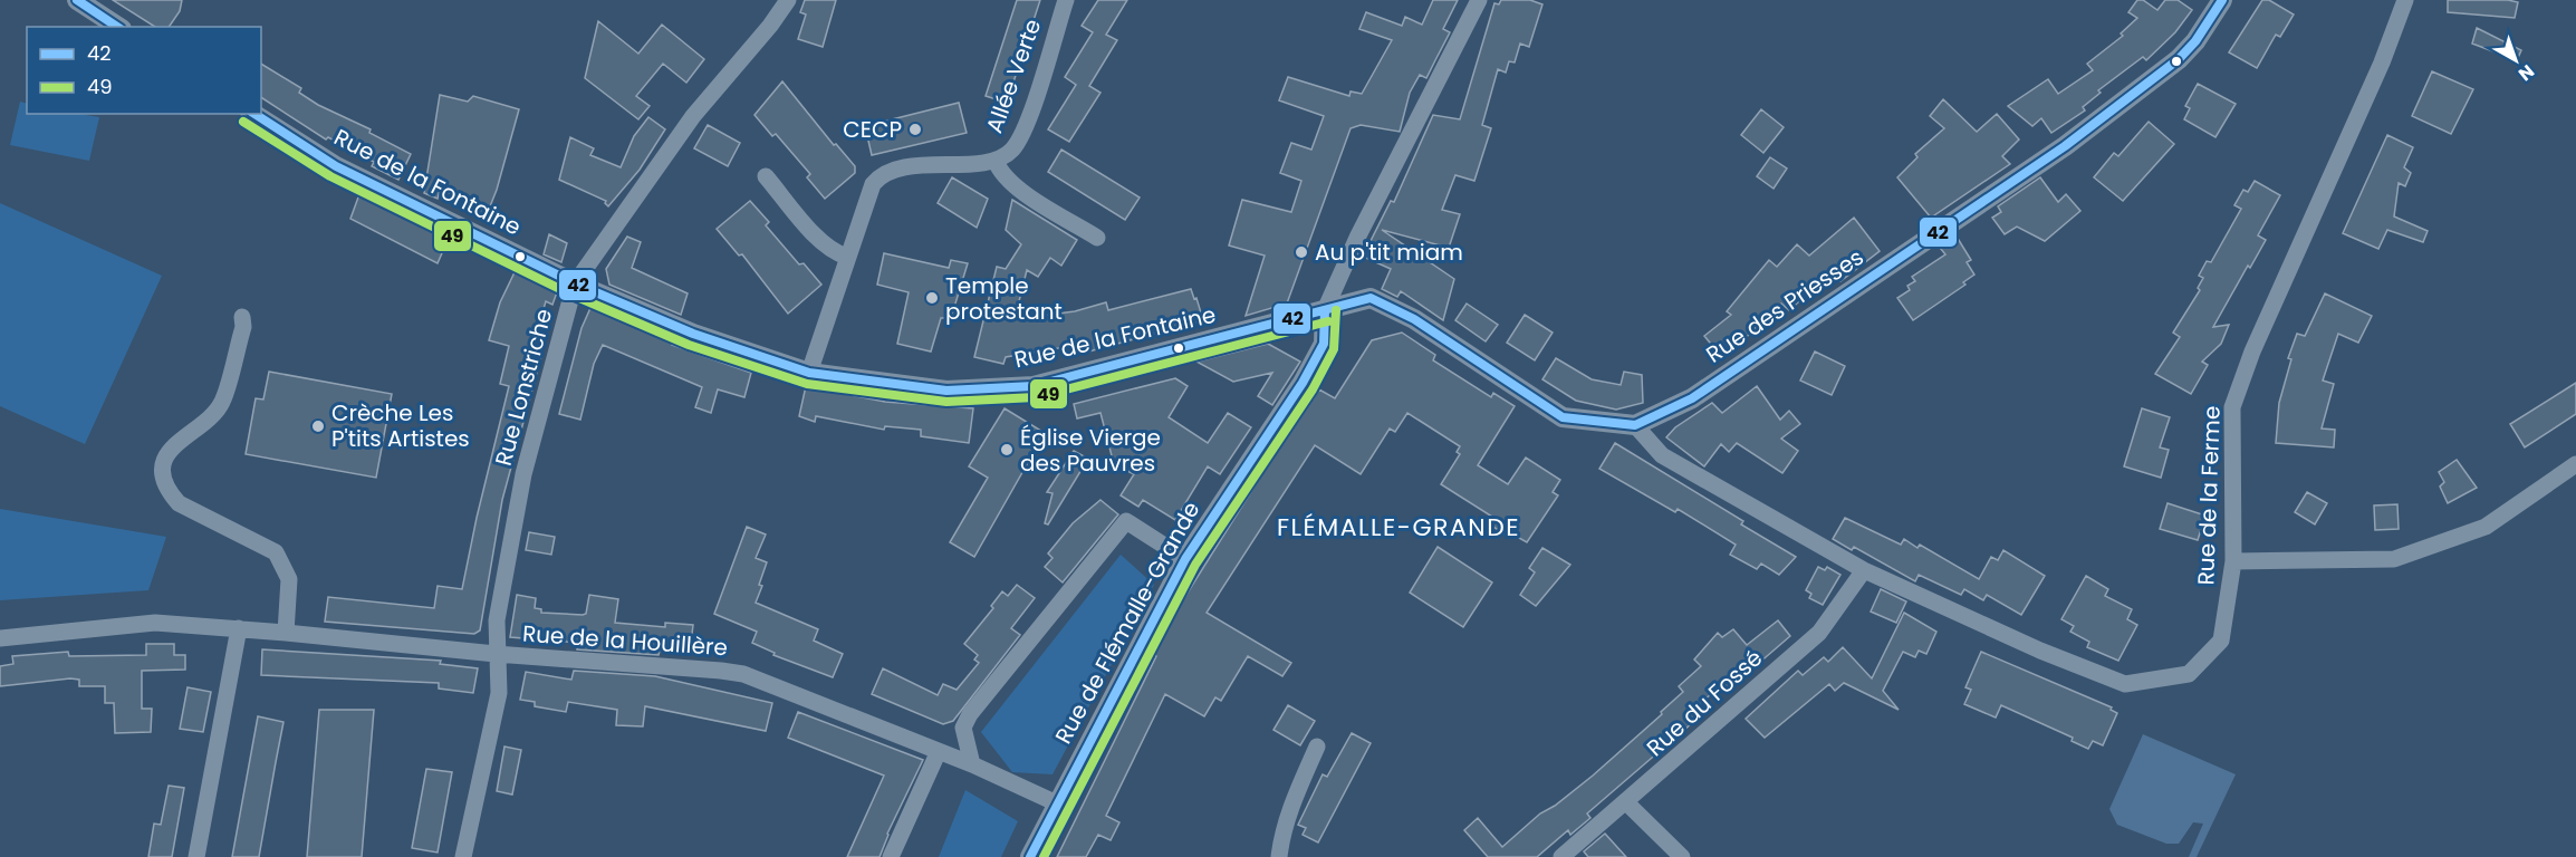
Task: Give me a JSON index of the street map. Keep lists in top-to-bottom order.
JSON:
{
  "streets": {
    "street": [
      "Allée Verte",
      "Rue de la Fontaine",
      "Rue des Priesses",
      "Rue Lonstriche",
      "Rue de la Ferme",
      "Rue de Flémalle-Grande",
      "Rue de la Houillère",
      "Rue du Fossé"
    ]
  },
  "crossings": [
    ["Allée Verte", "Rue de la Fontaine"],
    ["Rue de la Fontaine", "Rue Lonstriche"],
    ["Rue de la Fontaine", "Rue de Flémalle-Grande"],
    ["Rue des Priesses", "Rue de la Ferme"],
    ["Rue Lonstriche", "Rue de la Houillère"],
    ["Rue de la Ferme", "Rue du Fossé"],
    ["Rue de Flémalle-Grande", "Rue de la Houillère"]
  ],
  "districts": ["FLÉMALLE-GRANDE"],
  "places": [
    "CECP",
    "Au p'tit miam",
    "Temple protestant",
    "Crèche Les P'tits Artistes",
    "Église Vierge des Pauvres"
  ],
  "lines": ["transit line 42", "transit line 49"],
  "legend": ["42", "49"],
  "north": "bottom right"
}
